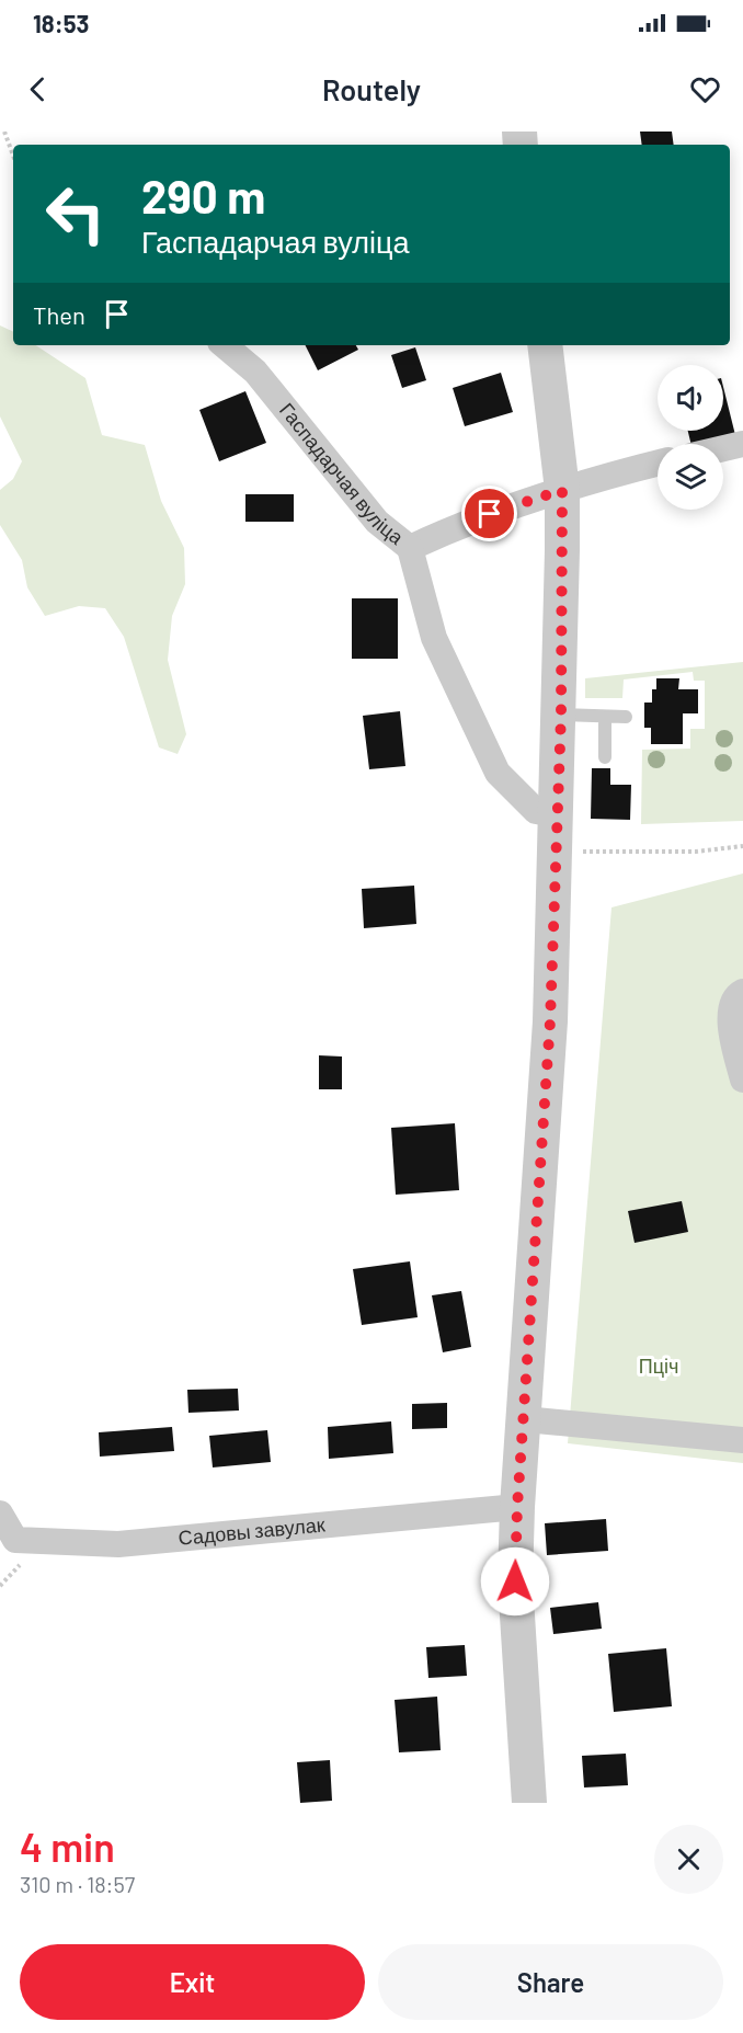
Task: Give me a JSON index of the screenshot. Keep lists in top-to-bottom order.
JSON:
{
  "streets": {
    "street": ["Гаспадарчая вуліца", "Садовы завулак"]
  },
  "parks": ["Пціч"],
  "page": {
    "status": "18:53",
    "header": "Routely",
    "turn": ["290 m", "Гаспадарчая вуліца"],
    "then": "Then",
    "heading": ["4 min", "310 m · 18:57"],
    "buttons": ["Exit", "Share"]
  }
}
